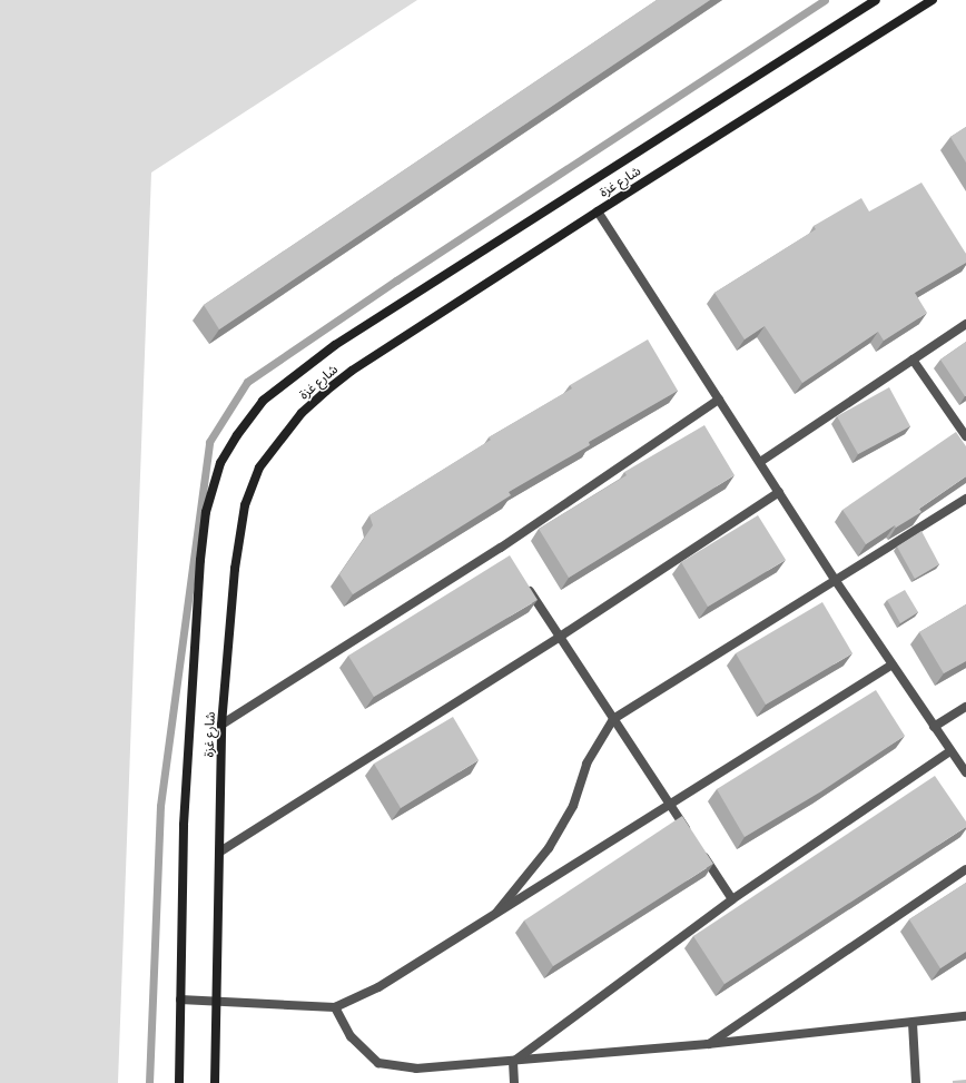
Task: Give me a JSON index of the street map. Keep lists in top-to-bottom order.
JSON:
{
  "streets": {
    "main road": ["شارع غزة"]
  }
}
